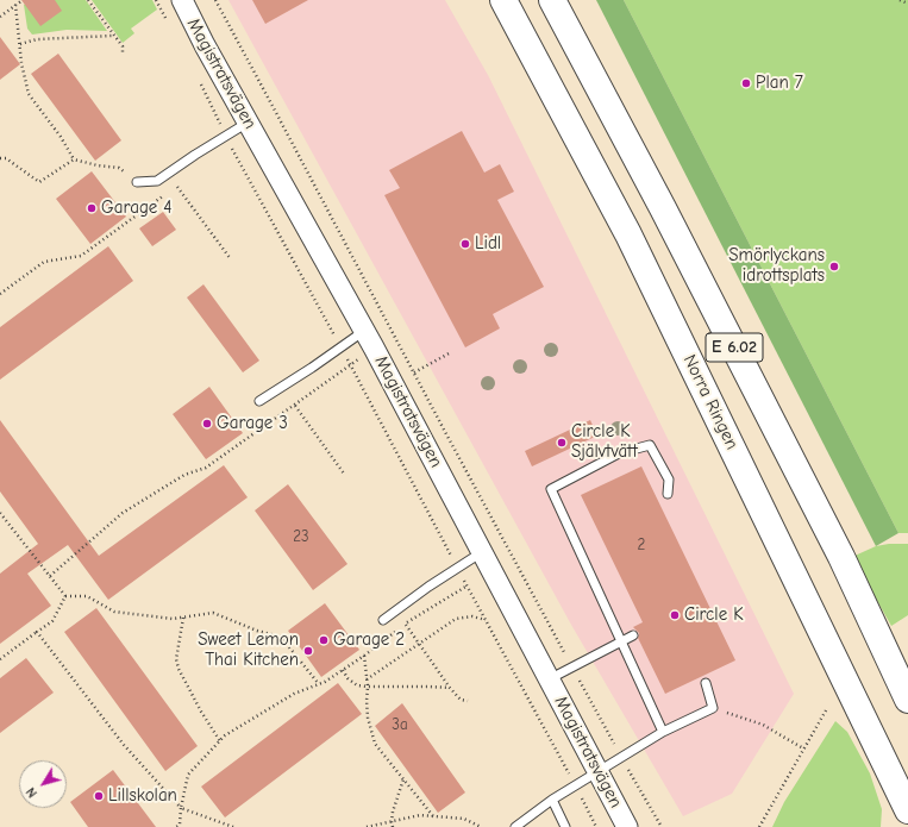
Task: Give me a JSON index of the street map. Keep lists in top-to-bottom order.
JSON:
{
  "streets": {
    "main road": ["E 6.02", "Norra Ringen"],
    "street": ["Magistratsvägen"]
  },
  "places": [
    "Plan 7",
    "Garage 4",
    "Lidl",
    "Smörlyckans idrottsplats",
    "Garage 3",
    "Circle K Självtvätt",
    "Circle K",
    "Garage 2",
    "Sweet Lemon Thai Kitchen",
    "Lillskolan"
  ],
  "house_numbers": ["23", "2", "3a"],
  "north": "bottom left"
}
